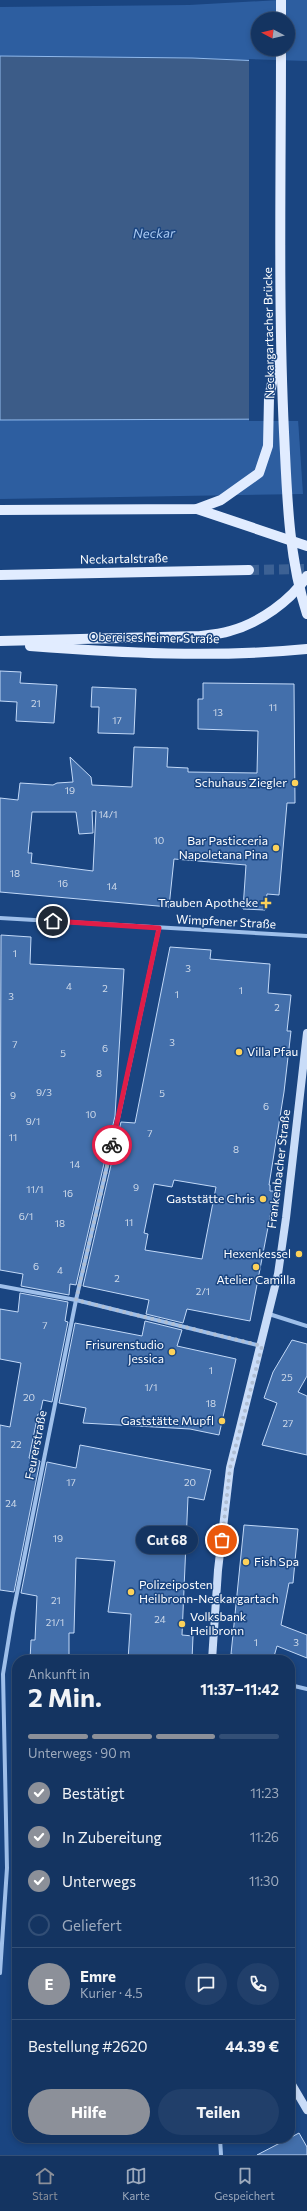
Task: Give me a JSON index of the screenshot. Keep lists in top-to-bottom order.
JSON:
{
  "streets": {
    "main road": [
      "Neckargartacher Brücke",
      "Neckartalstraße",
      "Obereisesheimer Straße",
      "Frankenbacher Straße"
    ],
    "street": ["Wimpfener Straße", "Feurerstraße"]
  },
  "crossings": [
    ["Wimpfener Straße", "Feurerstraße"]
  ],
  "water": ["Neckar"],
  "places": {
    "other": [
      "Schuhaus Ziegler",
      "Bar Pasticceria Napoletana Pina",
      "Villa Pfau",
      "Gaststätte Chris",
      "Hexenkessel",
      "Atelier Camilla",
      "Frisurenstudio Jessica",
      "Gaststätte Mupfl",
      "Cut 68",
      "Fish Spa",
      "Polizeiposten Heilbronn-Neckargartach",
      "Volksbank Heilbronn"
    ],
    "health": ["Trauben Apotheke"]
  },
  "house_numbers": [
    "21",
    "11",
    "13",
    "17",
    "19",
    "14/1",
    "10",
    "18",
    "16",
    "14",
    "1",
    "3",
    "4",
    "2",
    "1",
    "1",
    "3",
    "2",
    "3",
    "7",
    "6",
    "5",
    "8",
    "9/3",
    "5",
    "9",
    "6",
    "10",
    "9/1",
    "7",
    "11",
    "8",
    "14",
    "9",
    "11/1",
    "16",
    "6/1",
    "11",
    "18",
    "6",
    "4",
    "2",
    "2/1",
    "7",
    "1",
    "25",
    "1/1",
    "20",
    "18",
    "27",
    "22",
    "17",
    "20",
    "24",
    "19",
    "21",
    "24",
    "21/1",
    "1",
    "3"
  ],
  "north": "left",
  "page": {
    "bubble": "Cut 68",
    "heading": ["2 Min.", "Ankunft in", "11:37–11:42"],
    "panel": [
      "Emre",
      "Kurier · 4.5",
      "Bestellung #2620",
      "44.39 €"
    ],
    "bar": "Unterwegs · 90 m",
    "list": [
      ["Bestätigt", "11:23"],
      ["In Zubereitung", "11:26"],
      ["Unterwegs", "11:30"],
      "Geliefert"
    ],
    "round": "E",
    "buttons": ["Hilfe", "Teilen"],
    "tabs": ["Start", "Karte", "Gespeichert"]
  }
}
